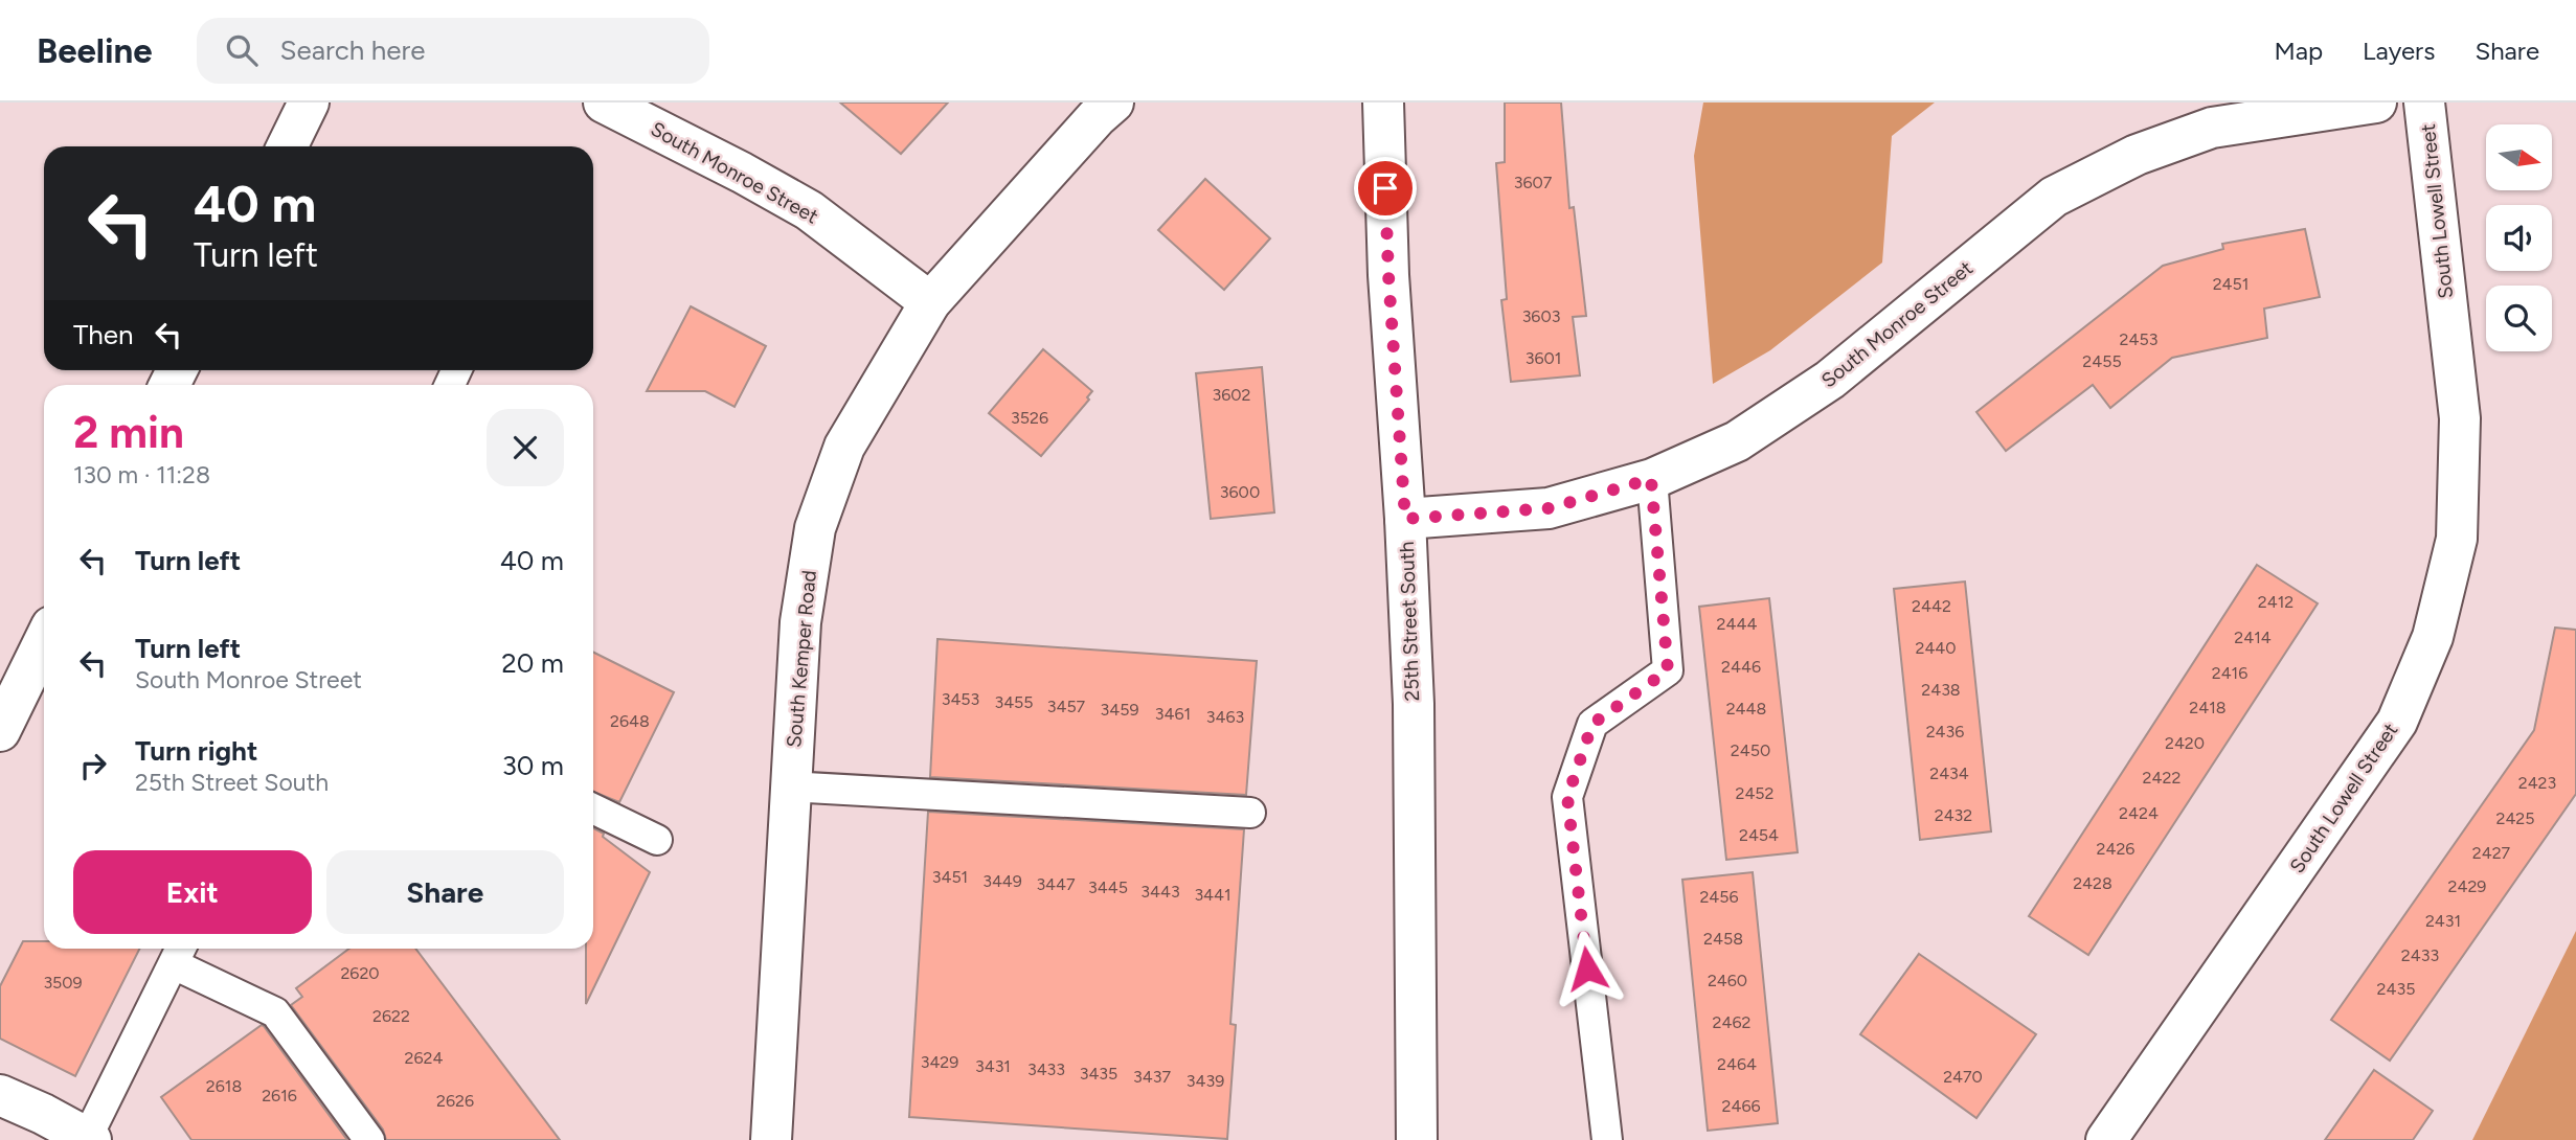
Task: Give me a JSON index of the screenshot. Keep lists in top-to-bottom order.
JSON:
{
  "streets": {
    "street": [
      "South Monroe Street",
      "South Lowell Street",
      "25th Street South",
      "South Kemper Road"
    ]
  },
  "crossings": [
    ["South Monroe Street", "25th Street South"],
    ["South Monroe Street", "South Kemper Road"]
  ],
  "house_numbers": [
    "3607",
    "2451",
    "3603",
    "2453",
    "3601",
    "2455",
    "3602",
    "3526",
    "3600",
    "2412",
    "2442",
    "2444",
    "2414",
    "2440",
    "2446",
    "2416",
    "2438",
    "3453",
    "3455",
    "3457",
    "2418",
    "2448",
    "3459",
    "3461",
    "3463",
    "2648",
    "2436",
    "2420",
    "2450",
    "2434",
    "2422",
    "2423",
    "2452",
    "2424",
    "2432",
    "2425",
    "2454",
    "2426",
    "2427",
    "3451",
    "3449",
    "2428",
    "3447",
    "2429",
    "3445",
    "3443",
    "3441",
    "2456",
    "2431",
    "2458",
    "2433",
    "2620",
    "2460",
    "3509",
    "2435",
    "2622",
    "2462",
    "2624",
    "3429",
    "2464",
    "3431",
    "3433",
    "3435",
    "3437",
    "2470",
    "3439",
    "2618",
    "2616",
    "2626",
    "2466"
  ],
  "north": "right",
  "page": {
    "header": "Beeline",
    "search": "Search here",
    "nav": ["Map", "Layers", "Share"],
    "turn": ["40 m", "Turn left"],
    "then": "Then",
    "heading": ["2 min", "130 m · 11:28"],
    "list": [
      {
        "name": "Turn left",
        "value": "40 m"
      },
      {
        "name": "Turn left",
        "note": "South Monroe Street",
        "value": "20 m"
      },
      {
        "name": "Turn right",
        "note": "25th Street South",
        "value": "30 m"
      }
    ],
    "buttons": ["Exit", "Share"]
  }
}
